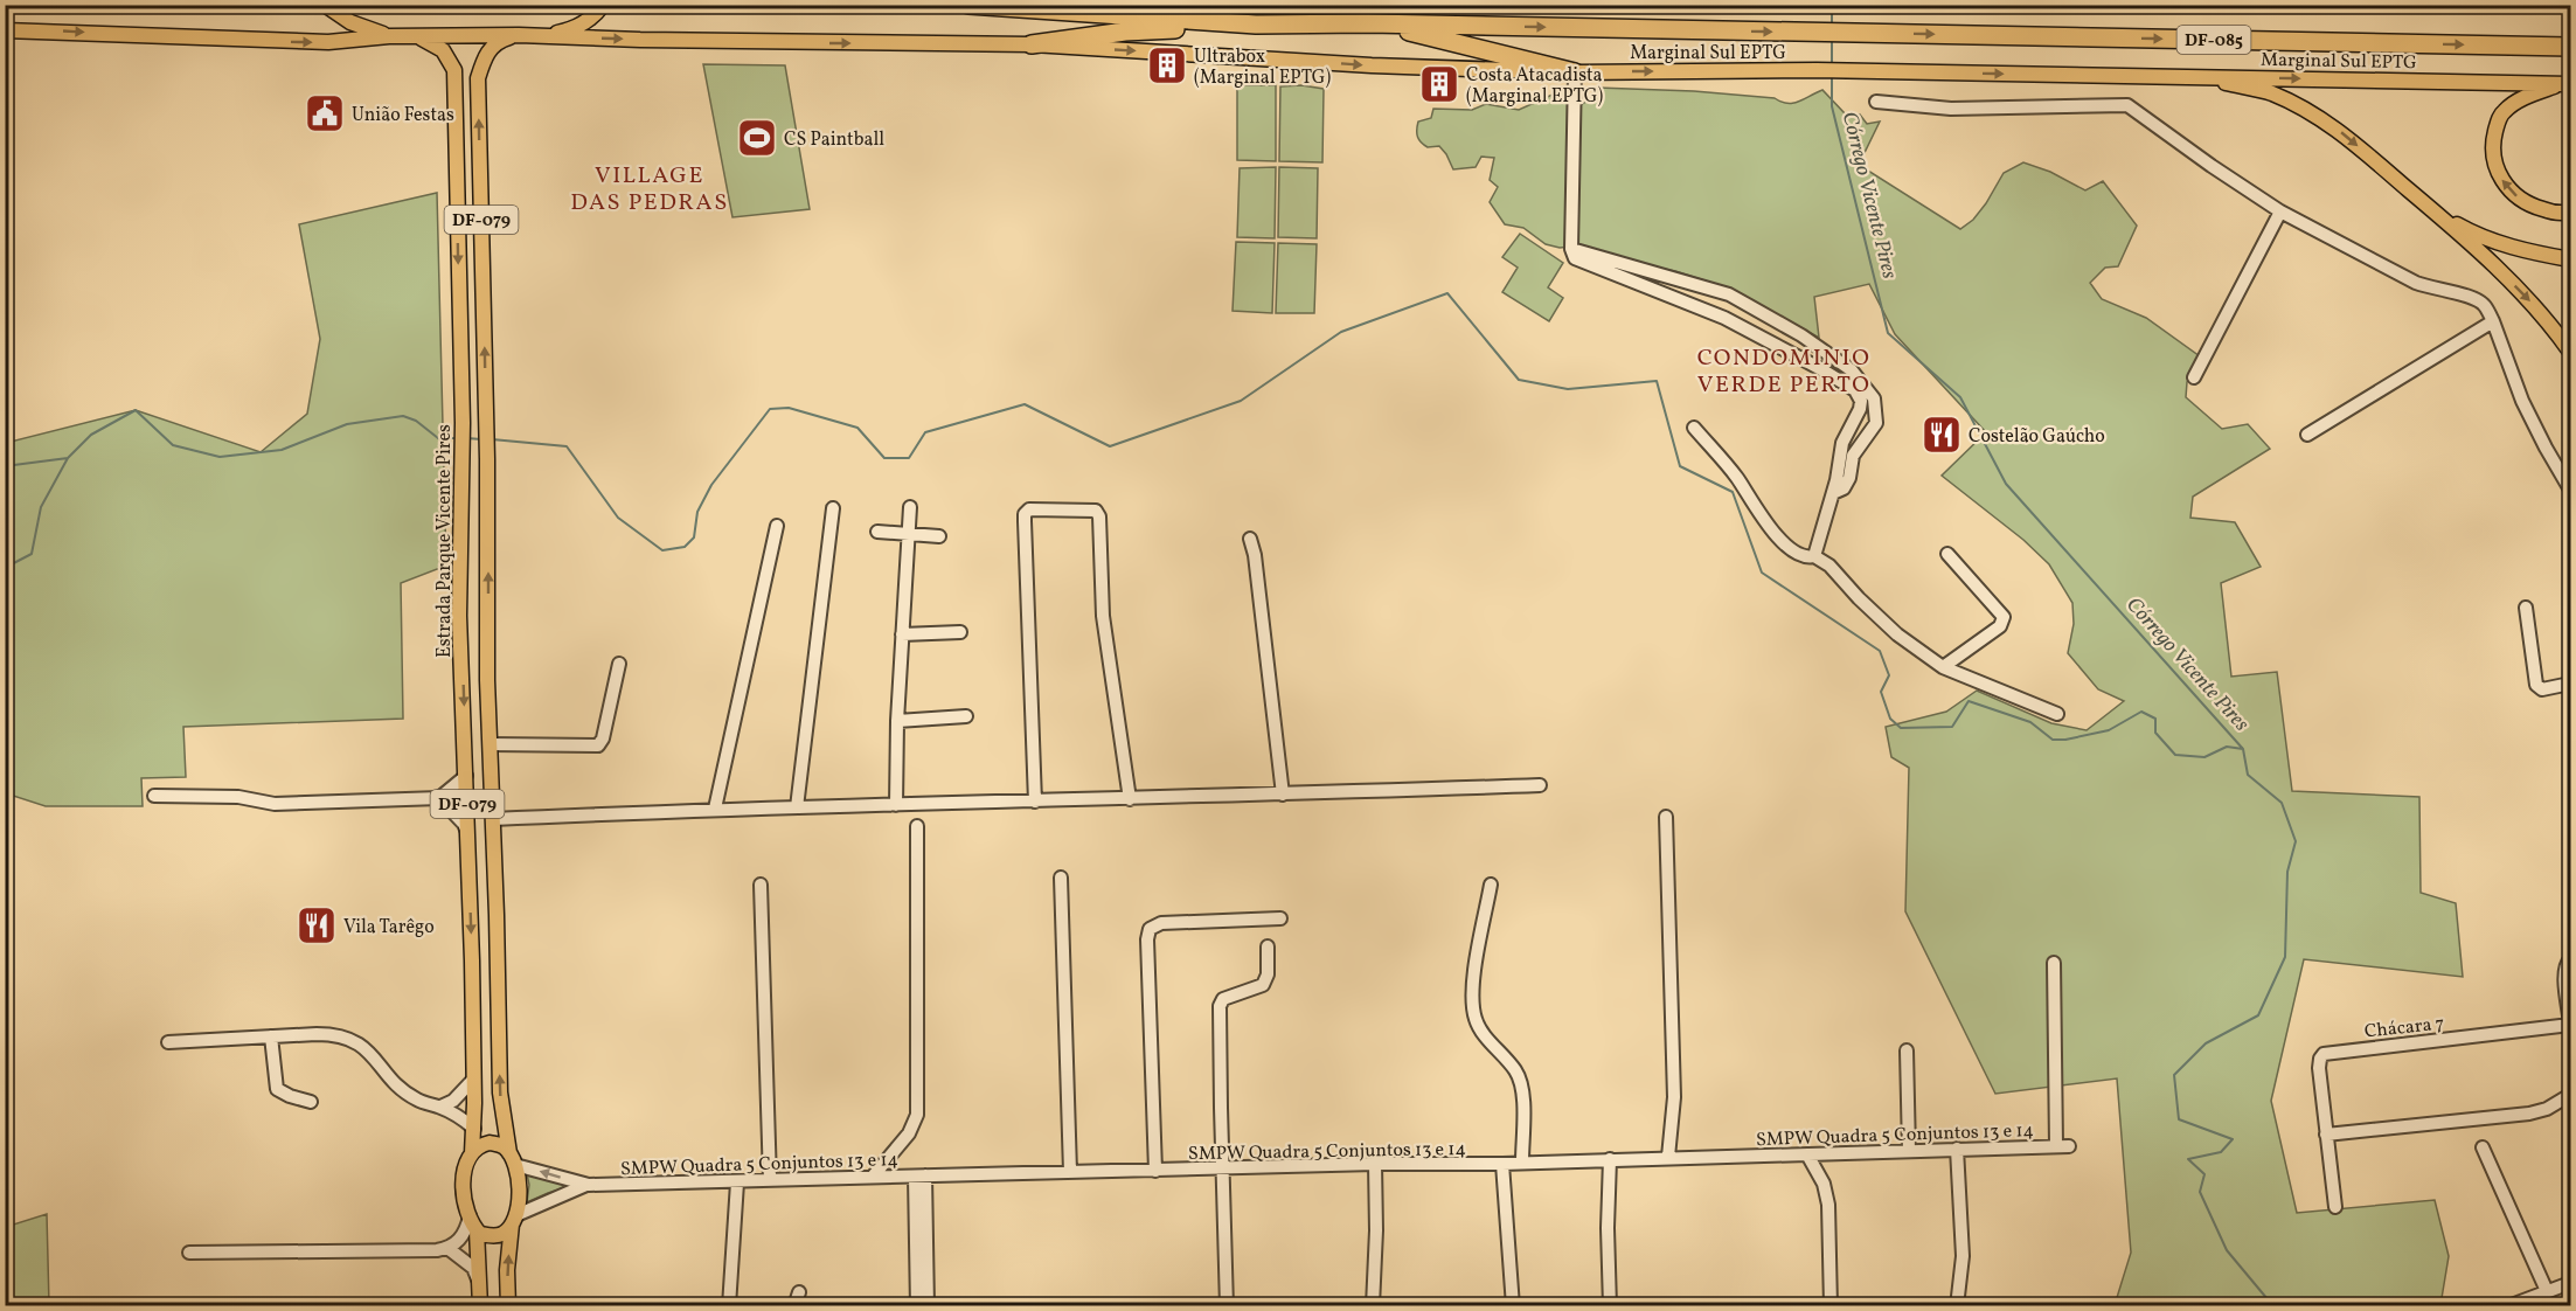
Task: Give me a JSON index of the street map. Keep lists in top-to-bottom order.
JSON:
{
  "streets": {
    "highway": ["DF-085"],
    "main road": ["Marginal Sul EPTG", "DF-079", "Estrada Parque Vicente Pires"],
    "street": ["Chácara 7", "SMPW Quadra 5 Conjuntos 13 e 14"]
  },
  "crossings": [
    ["Marginal Sul EPTG", "DF-079"],
    ["Marginal Sul EPTG", "Estrada Parque Vicente Pires"],
    ["DF-079", "Estrada Parque Vicente Pires"],
    ["DF-079", "SMPW Quadra 5 Conjuntos 13 e 14"],
    ["Estrada Parque Vicente Pires", "SMPW Quadra 5 Conjuntos 13 e 14"]
  ],
  "one_way": ["Marginal Sul EPTG"],
  "districts": ["VILLAGE DAS PEDRAS", "CONDOMINIO VERDE PERTO"],
  "water": ["Córrego Vicente Pires"],
  "places": {
    "building": ["Ultrabox (Marginal EPTG)", "Costa Atacadista (Marginal EPTG)"],
    "public building": ["União Festas"],
    "sports": ["CS Paintball"],
    "restaurant": ["Costelão Gaúcho", "Vila Tarêgo"]
  }
}
